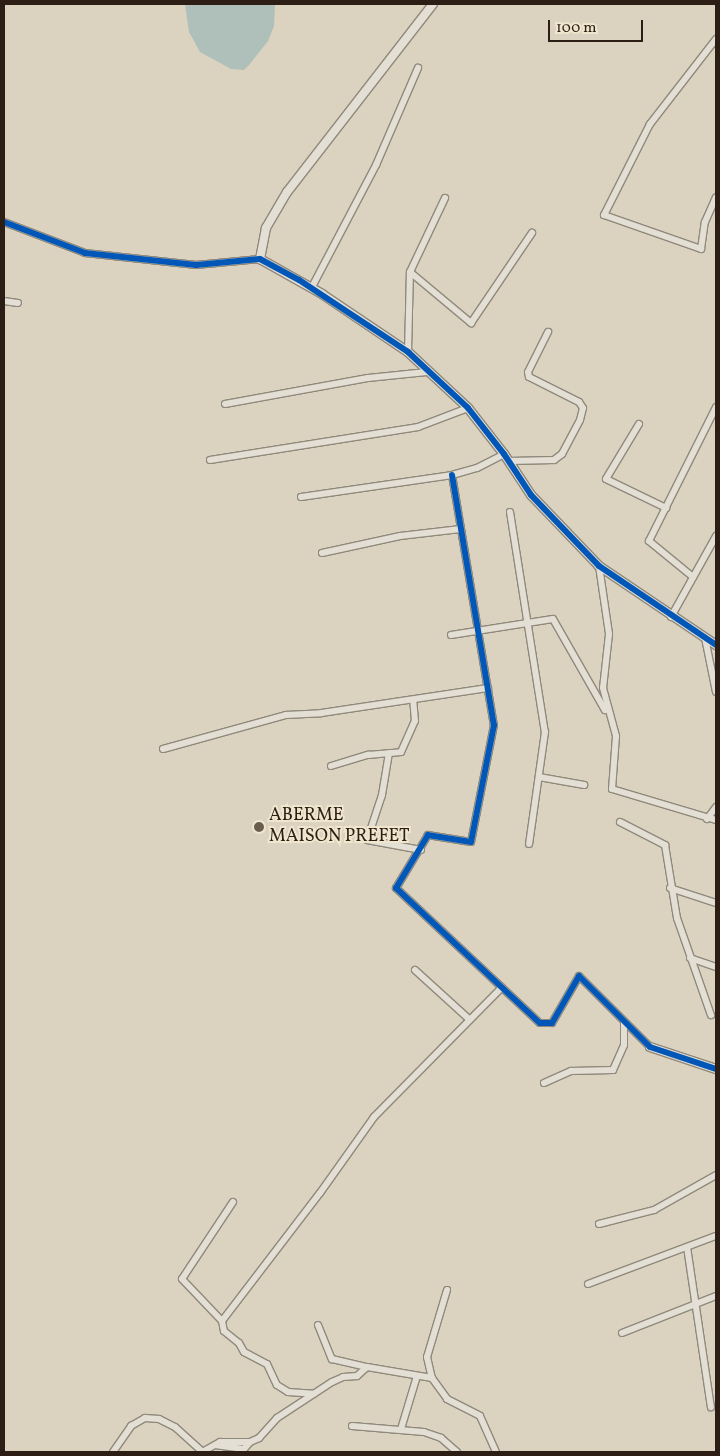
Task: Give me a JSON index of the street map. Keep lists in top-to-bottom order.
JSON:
{
  "places": ["ABERME MAISON PREFET"],
  "scale_bar": "100 m"
}
